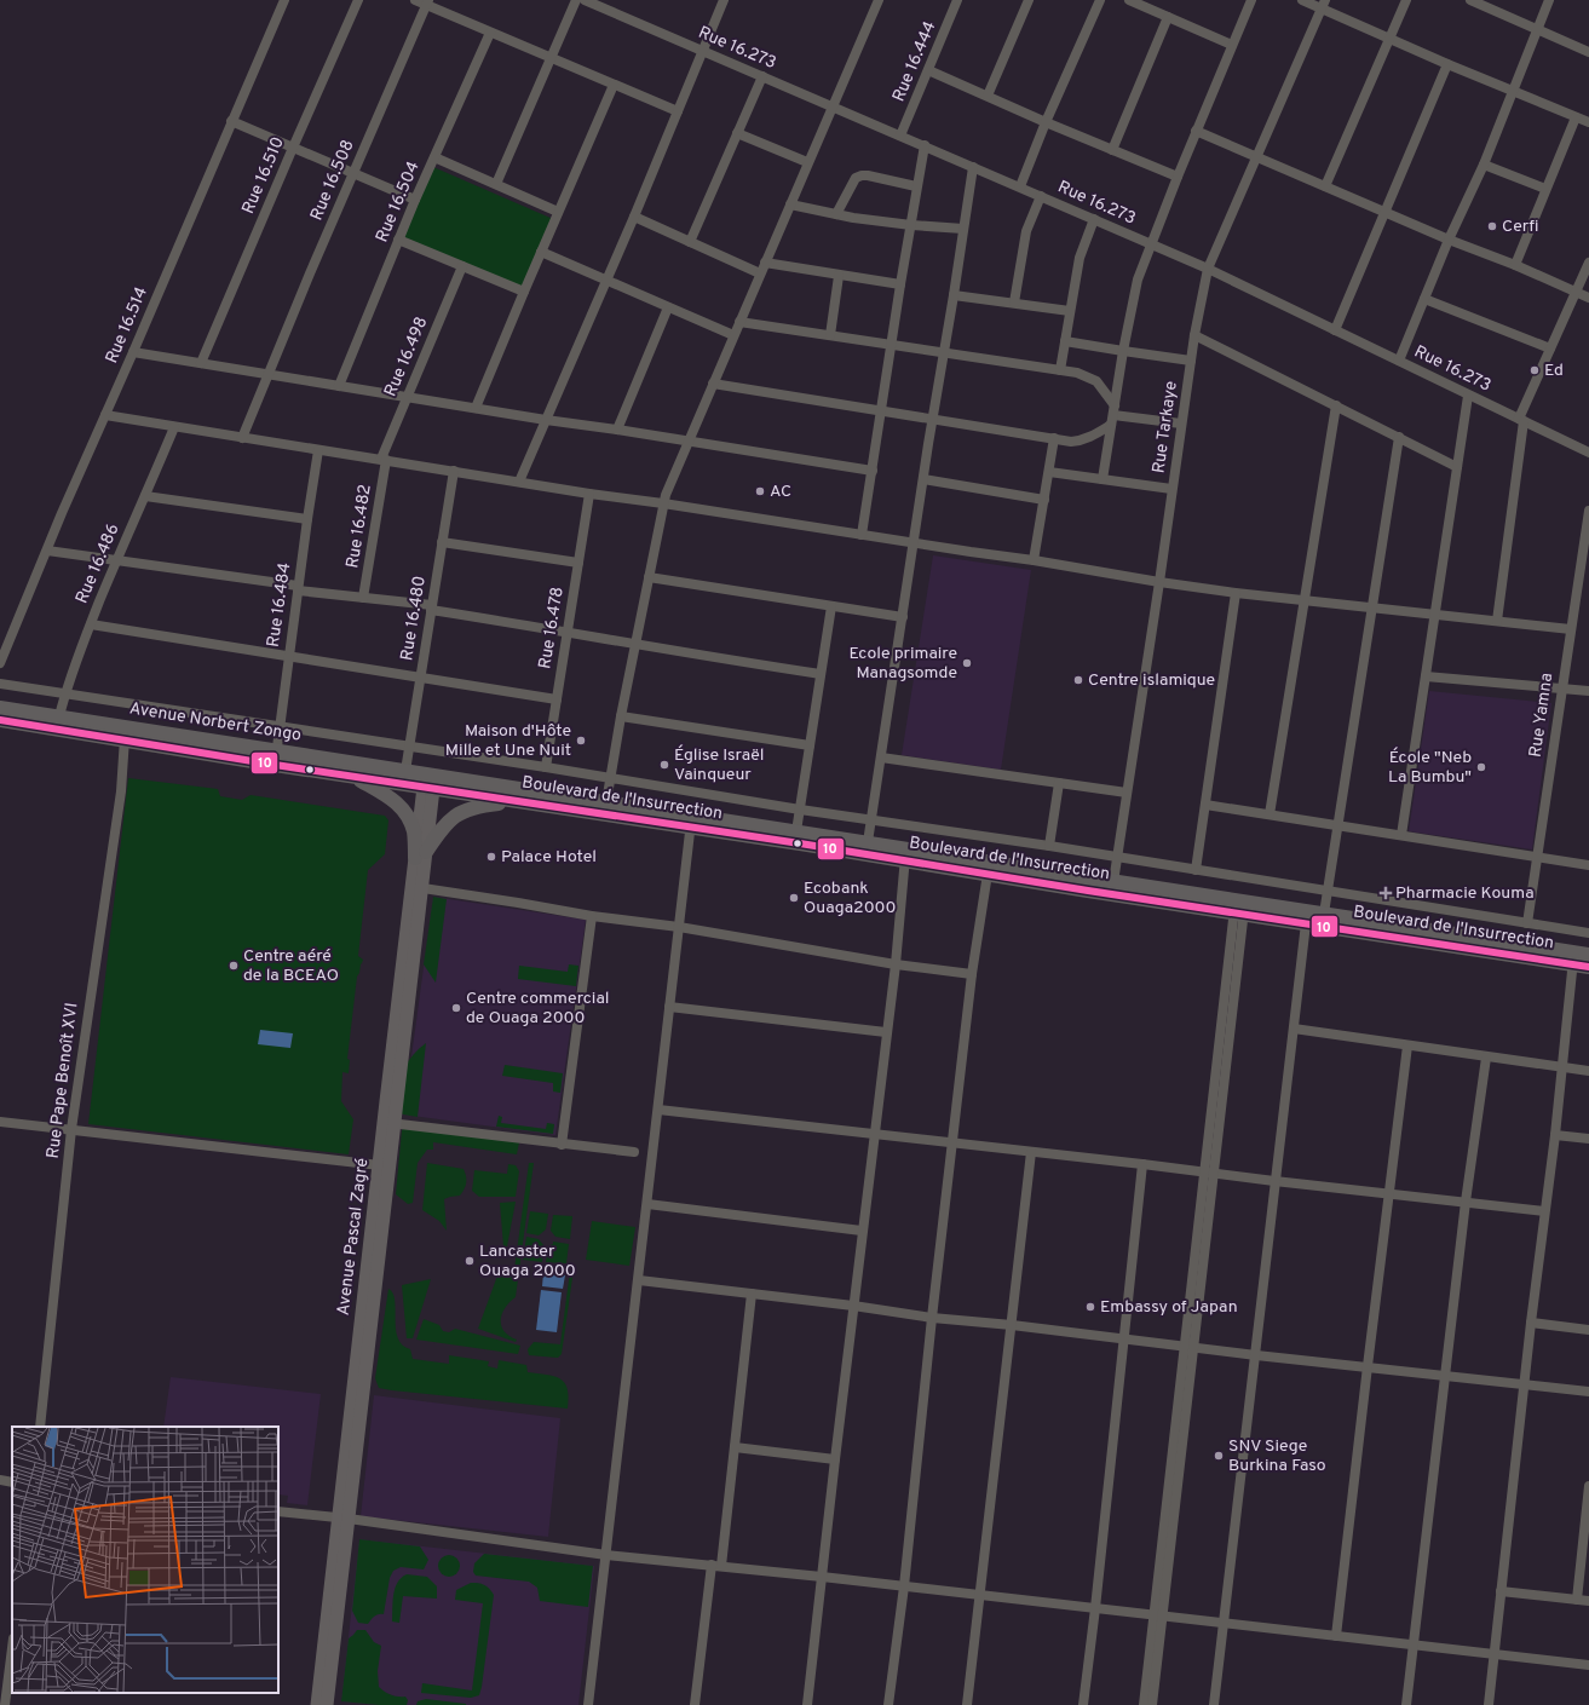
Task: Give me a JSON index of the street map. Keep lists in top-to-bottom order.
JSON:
{
  "streets": {
    "main road": ["Avenue Norbert Zongo", "Boulevard de l'Insurrection", "Avenue Pascal Zagré"],
    "street": [
      "Rue 16.273",
      "Rue 16.444",
      "Rue 16.510",
      "Rue 16.508",
      "Rue 16.504",
      "Rue 16.514",
      "Rue 16.498",
      "Rue Tarkaye",
      "Rue 16.482",
      "Rue 16.486",
      "Rue 16.484",
      "Rue 16.480",
      "Rue 16.478",
      "Rue Yamna",
      "Rue Pape Benoît XVI"
    ]
  },
  "crossings": [
    ["Rue 16.273", "Rue 16.444"],
    ["Rue 16.273", "Rue Tarkaye"],
    ["Rue 16.498", "Rue 16.482"],
    ["Rue Tarkaye", "Boulevard de l'Insurrection"],
    ["Rue 16.486", "Avenue Norbert Zongo"],
    ["Rue 16.484", "Avenue Norbert Zongo"],
    ["Rue 16.480", "Avenue Norbert Zongo"],
    ["Avenue Norbert Zongo", "Boulevard de l'Insurrection"],
    ["Avenue Norbert Zongo", "Rue Pape Benoît XVI"],
    ["Avenue Norbert Zongo", "Avenue Pascal Zagré"],
    ["Boulevard de l'Insurrection", "Avenue Pascal Zagré"]
  ],
  "places": {
    "other": [
      "Cerfi",
      "Ed",
      "AC",
      "Ecole primaire Managsomde",
      "Centre islamique",
      "Maison d'Hôte Mille et Une Nuit",
      "Église Israël Vainqueur",
      "École \"Neb La Bumbu\"",
      "Palace Hotel",
      "Ecobank Ouaga2000",
      "Centre aéré de la BCEAO",
      "Centre commercial de Ouaga 2000",
      "Lancaster Ouaga 2000",
      "Embassy of Japan",
      "SNV Siege Burkina Faso"
    ],
    "health": ["Pharmacie Kouma"]
  },
  "lines": ["transit line 10"]
}
